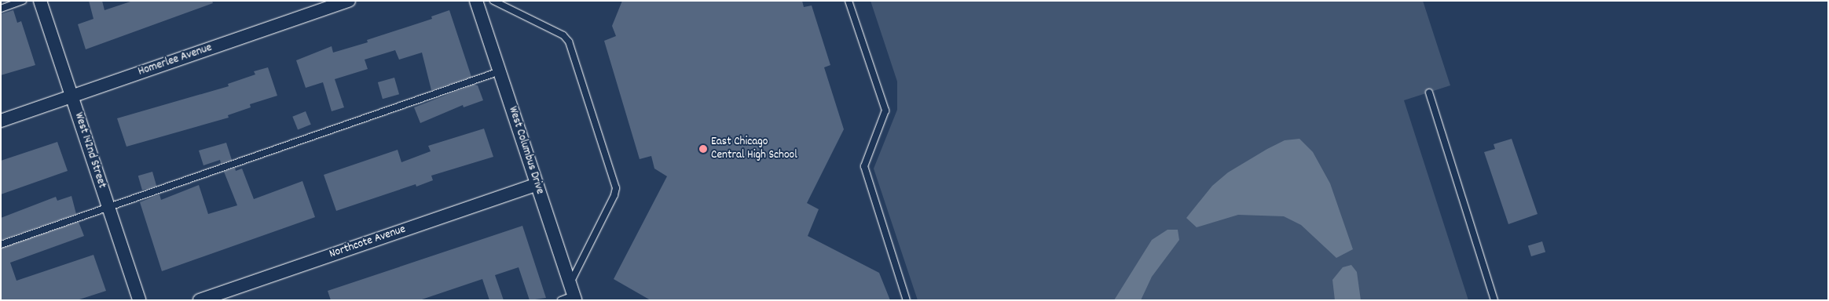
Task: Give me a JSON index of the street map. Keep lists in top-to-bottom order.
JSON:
{
  "streets": {
    "street": [
      "Homerlee Avenue",
      "West 142nd Street",
      "West Columbus Drive",
      "Northcote Avenue"
    ]
  },
  "crossings": [
    ["Homerlee Avenue", "West 142nd Street"],
    ["West Columbus Drive", "Northcote Avenue"]
  ],
  "places": ["East Chicago Central High School"]
}
